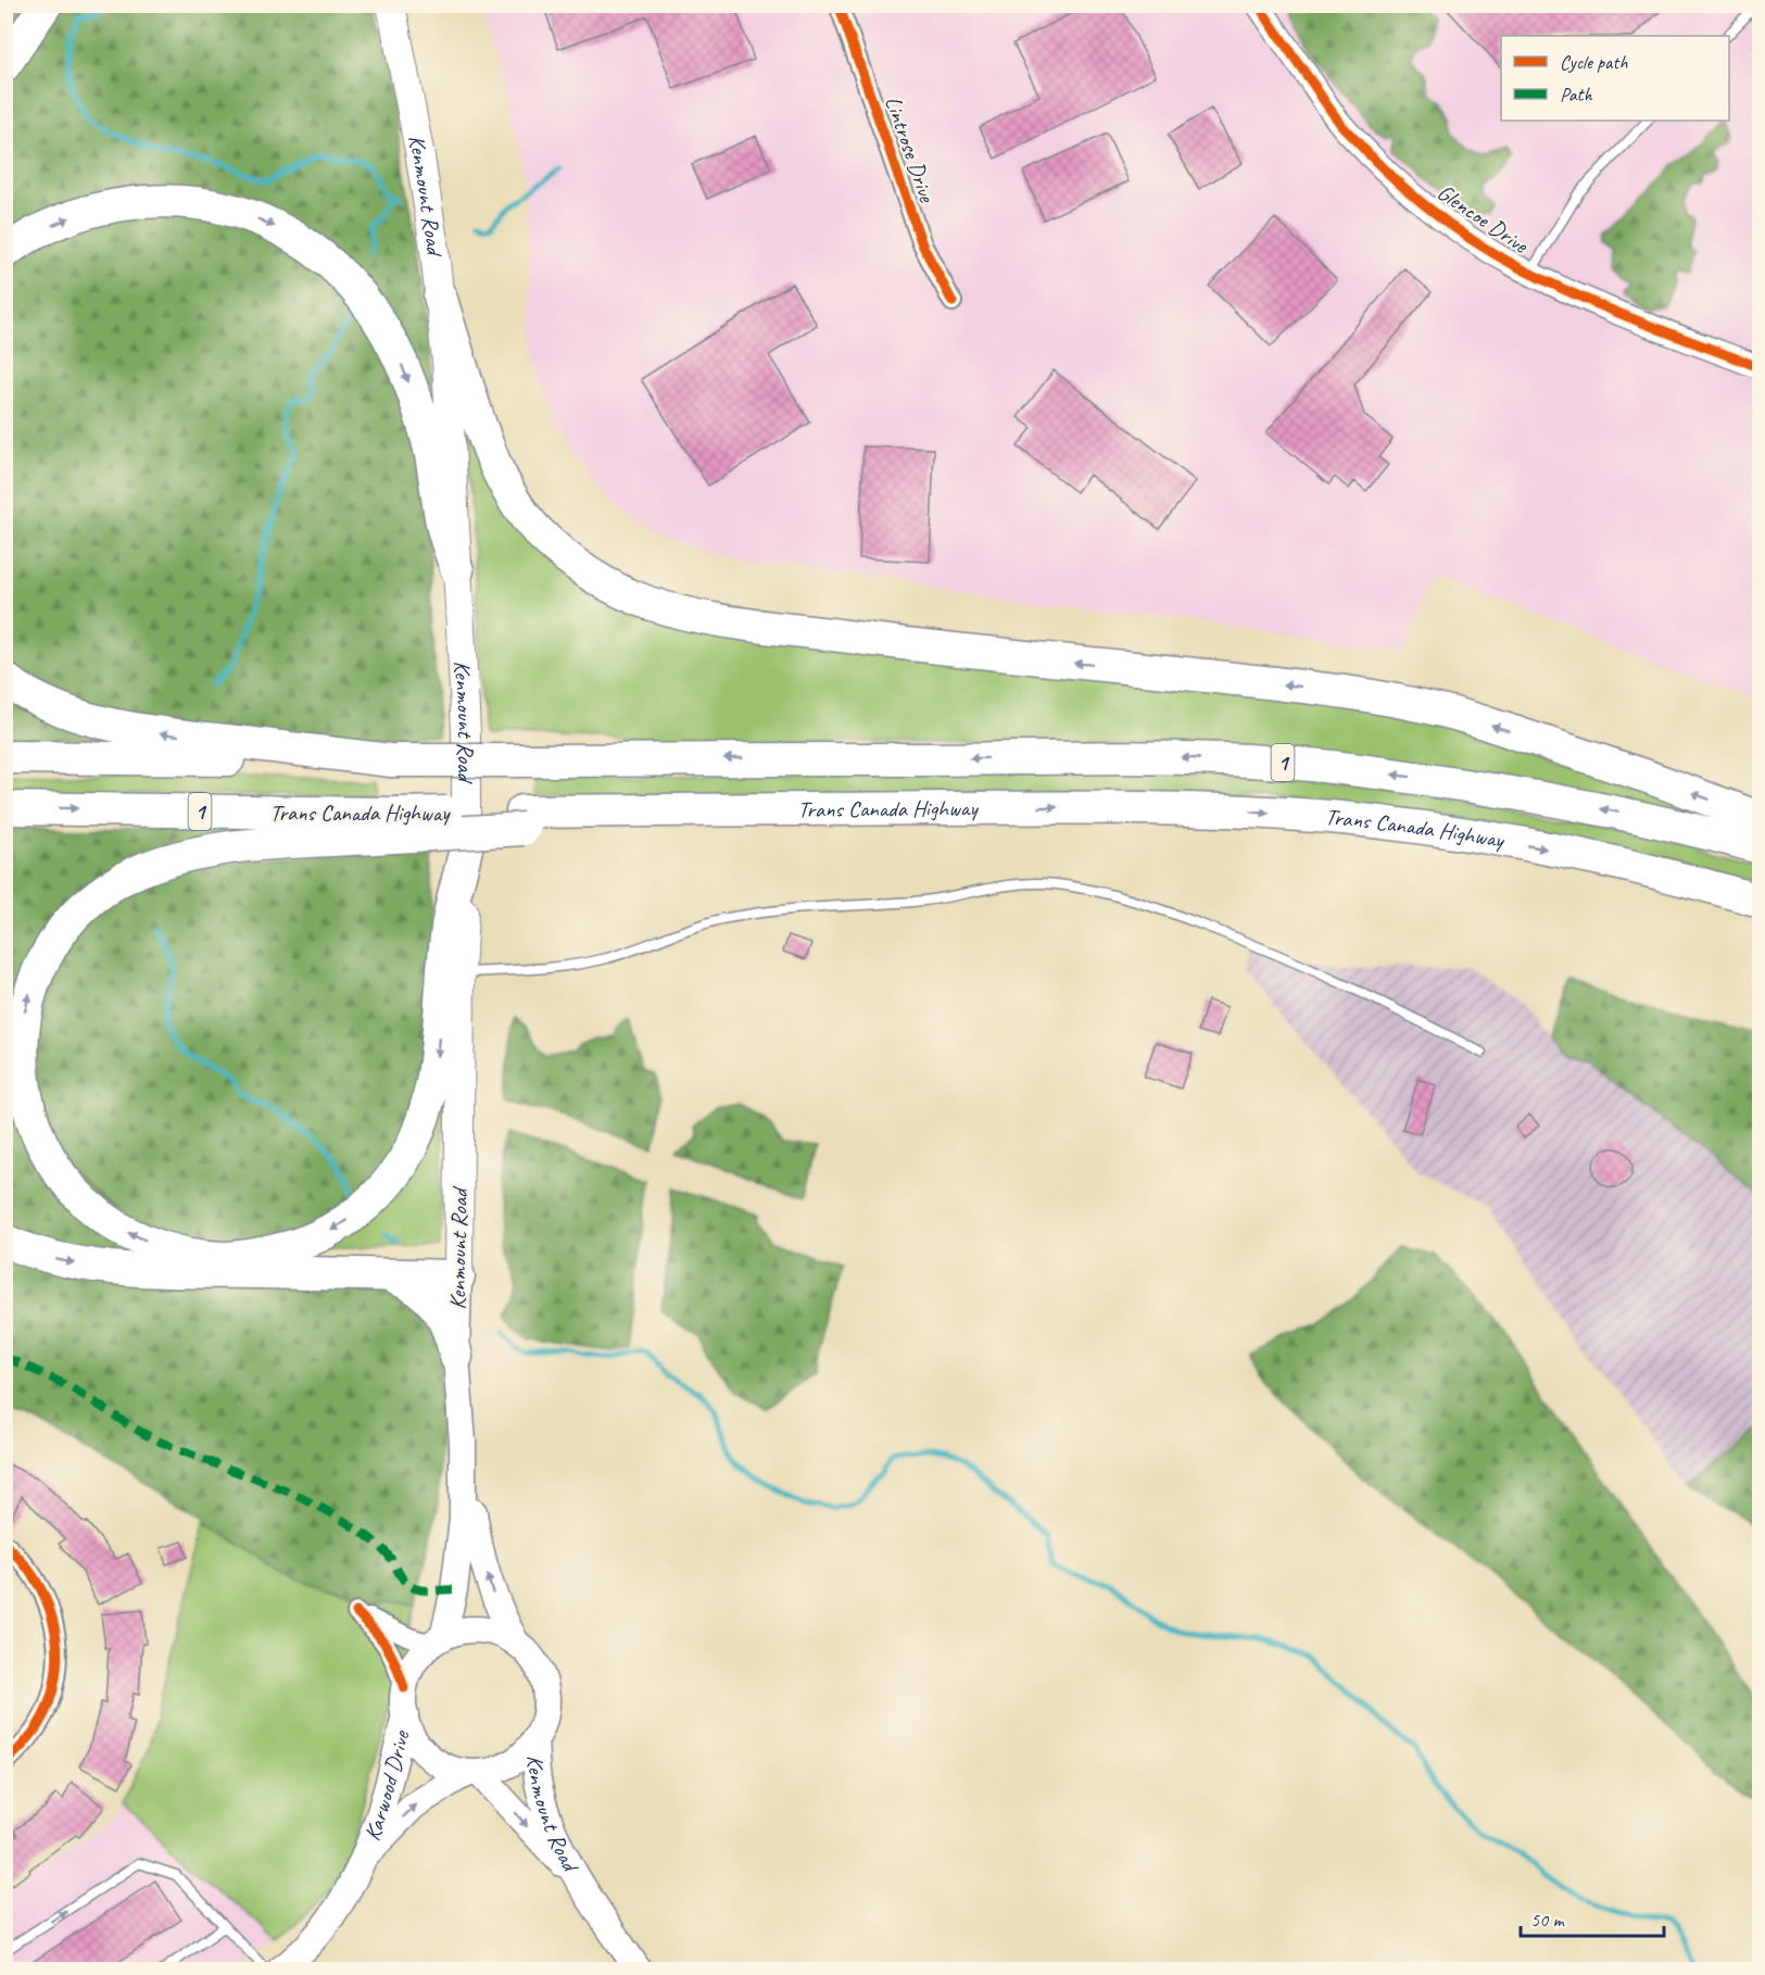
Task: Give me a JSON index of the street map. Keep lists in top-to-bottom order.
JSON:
{
  "streets": {
    "highway": ["1", "Trans Canada Highway"],
    "main road": ["Kenmount Road", "Karwood Drive"],
    "street": ["Lintrose Drive", "Glencoe Drive"]
  },
  "crossings": [
    ["Kenmount Road", "Karwood Drive"]
  ],
  "legend": ["Cycle path", "Path"],
  "scale_bar": "50 m"
}
